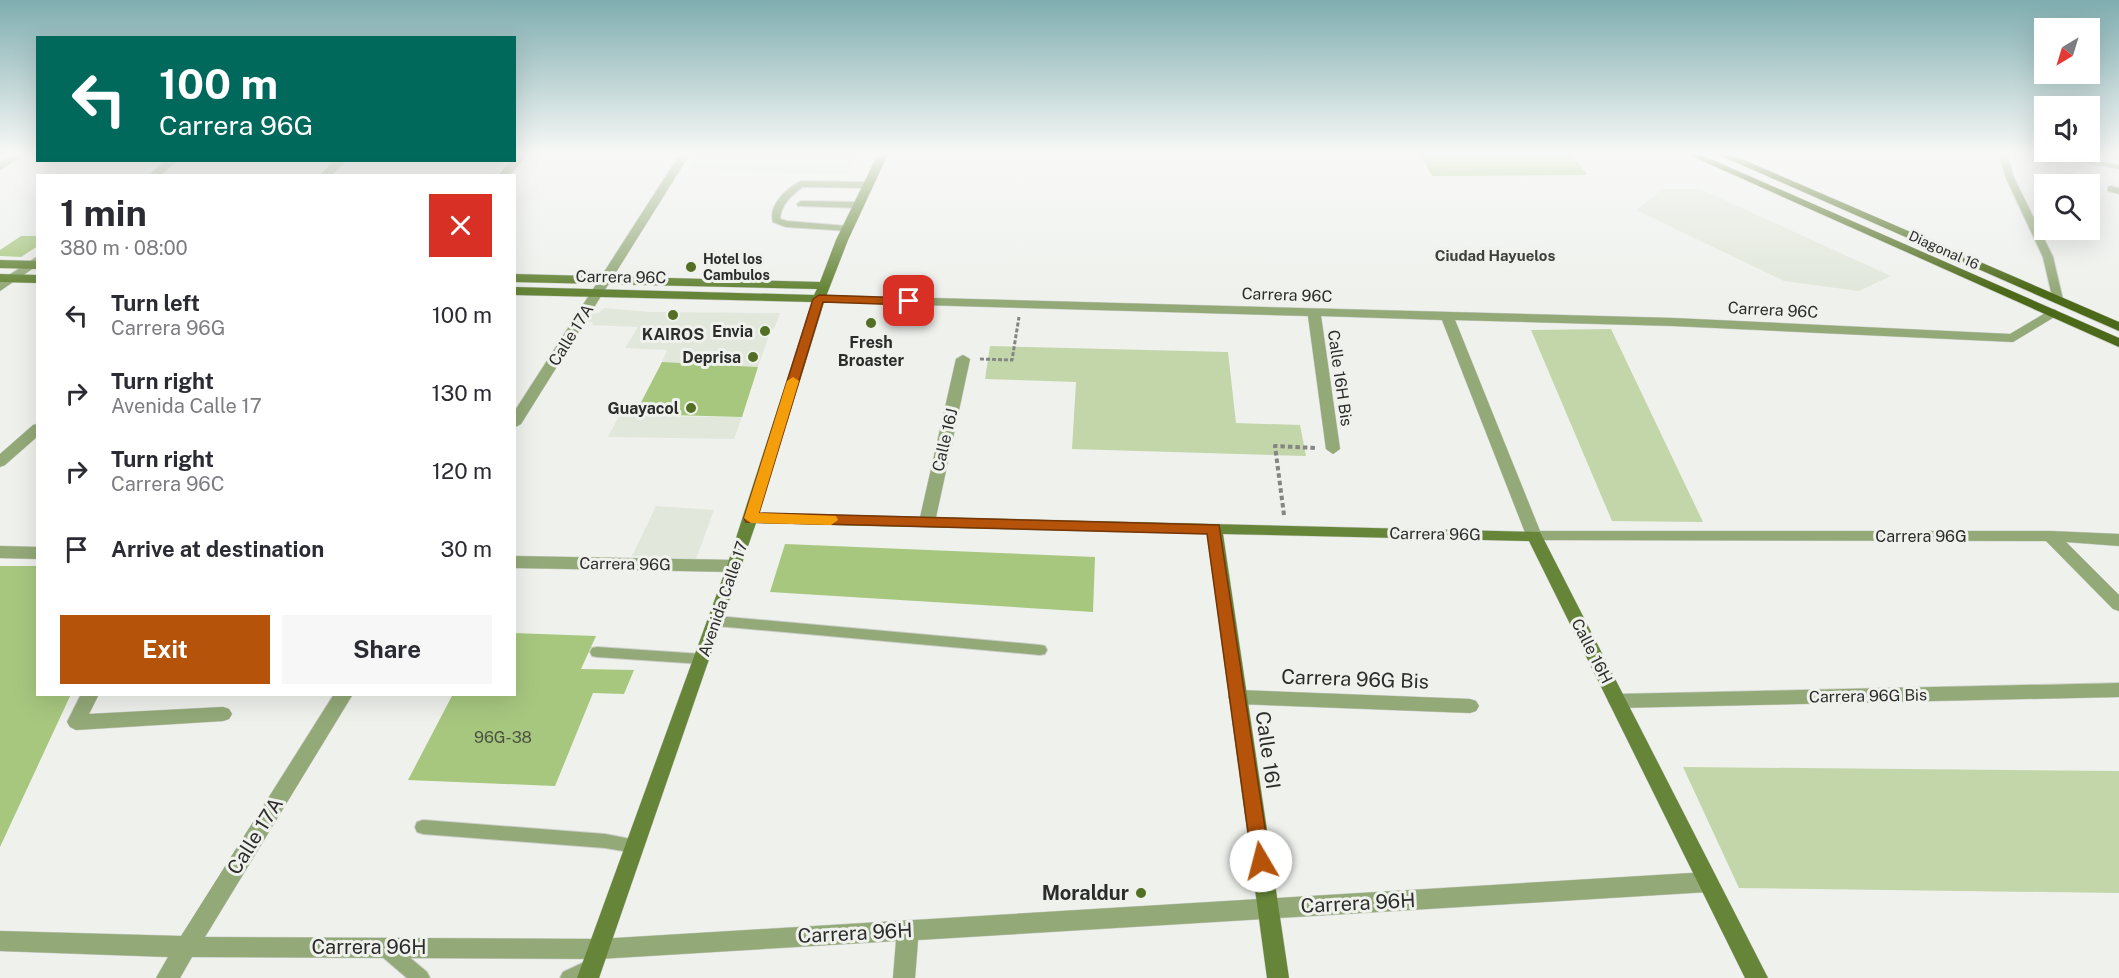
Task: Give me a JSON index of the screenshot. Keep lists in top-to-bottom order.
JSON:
{
  "streets": {
    "main road": ["Diagonal 16"],
    "street": [
      "Carrera 96C",
      "Calle 17A",
      "Calle 16H Bis",
      "Calle 16J",
      "Carrera 96G",
      "Avenida Calle 17",
      "Calle 16H",
      "Carrera 96G Bis",
      "Calle 16I",
      "Carrera 96H"
    ]
  },
  "crossings": [
    ["Diagonal 16", "Carrera 96C"],
    ["Carrera 96C", "Calle 17A"],
    ["Carrera 96C", "Calle 16H Bis"],
    ["Carrera 96C", "Avenida Calle 17"],
    ["Carrera 96C", "Calle 16H"],
    ["Calle 17A", "Carrera 96H"],
    ["Calle 16J", "Carrera 96G"],
    ["Carrera 96G", "Avenida Calle 17"],
    ["Carrera 96G", "Calle 16H"],
    ["Carrera 96G", "Calle 16I"],
    ["Avenida Calle 17", "Carrera 96H"],
    ["Calle 16H", "Carrera 96G Bis"],
    ["Calle 16H", "Carrera 96H"],
    ["Carrera 96G Bis", "Calle 16I"],
    ["Calle 16I", "Carrera 96H"]
  ],
  "districts": ["Ciudad Hayuelos"],
  "places": [
    "Hotel los Cambulos",
    "KAIROS",
    "Fresh Broaster",
    "Envia",
    "Deprisa",
    "Guayacol",
    "Moraldur"
  ],
  "house_numbers": ["96G-38"],
  "north": "bottom left",
  "page": {
    "turn": ["100 m", "Carrera 96G"],
    "heading": ["1 min", "380 m · 08:00"],
    "list": [
      {
        "name": "Turn left",
        "note": "Carrera 96G",
        "value": "100 m"
      },
      {
        "name": "Turn right",
        "note": "Avenida Calle 17",
        "value": "130 m"
      },
      {
        "name": "Turn right",
        "note": "Carrera 96C",
        "value": "120 m"
      },
      {
        "name": "Arrive at destination",
        "value": "30 m"
      }
    ],
    "buttons": ["Exit", "Share"]
  }
}
